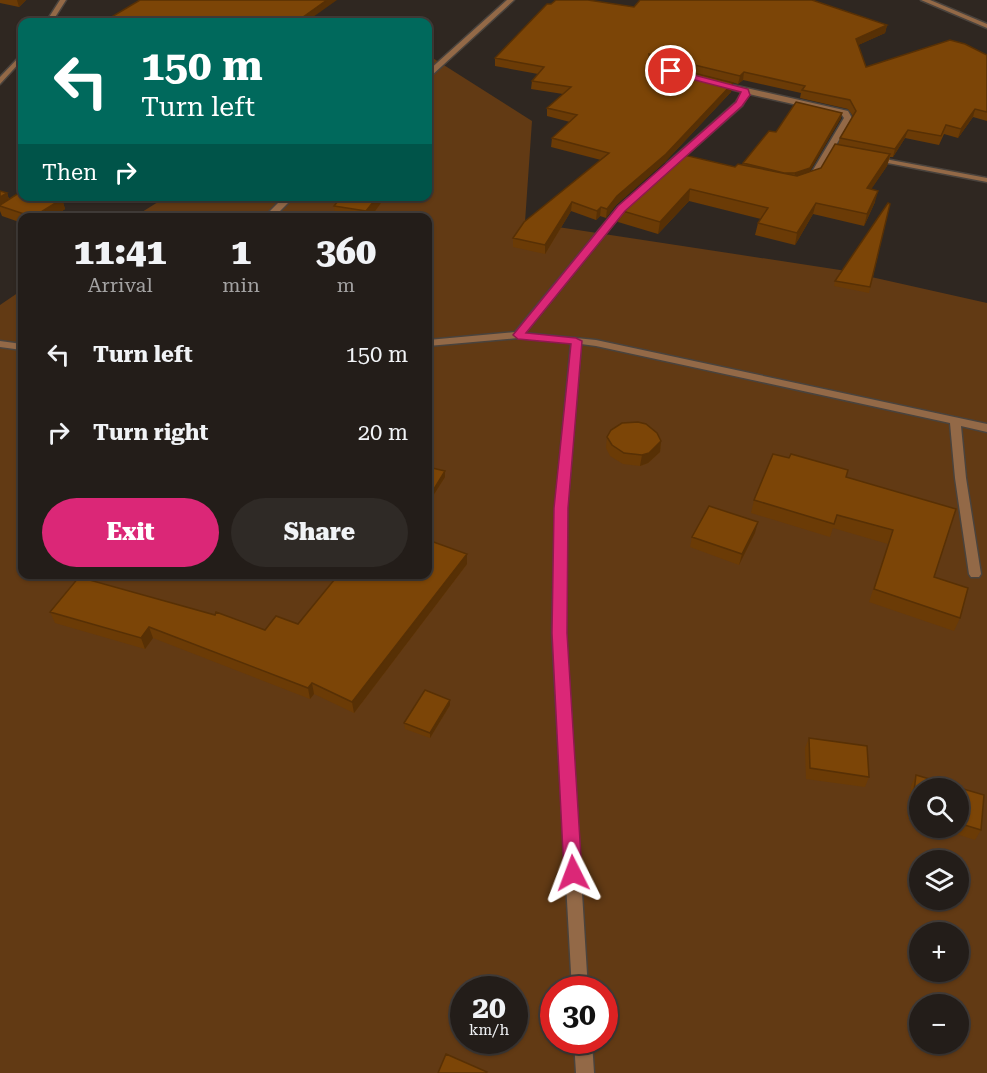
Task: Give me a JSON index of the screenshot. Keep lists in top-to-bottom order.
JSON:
{
  "page": {
    "turn": ["150 m", "Turn left"],
    "then": "Then",
    "eta": [
      "11:41",
      "Arrival",
      "1",
      "min",
      "360",
      "m"
    ],
    "list": [
      {
        "name": "Turn left",
        "value": "150 m"
      },
      {
        "name": "Turn right",
        "value": "20 m"
      }
    ],
    "buttons": ["Exit", "Share"],
    "map_buttons": ["+", "−"],
    "speed": "20 km/h",
    "limit": "30"
  }
}
